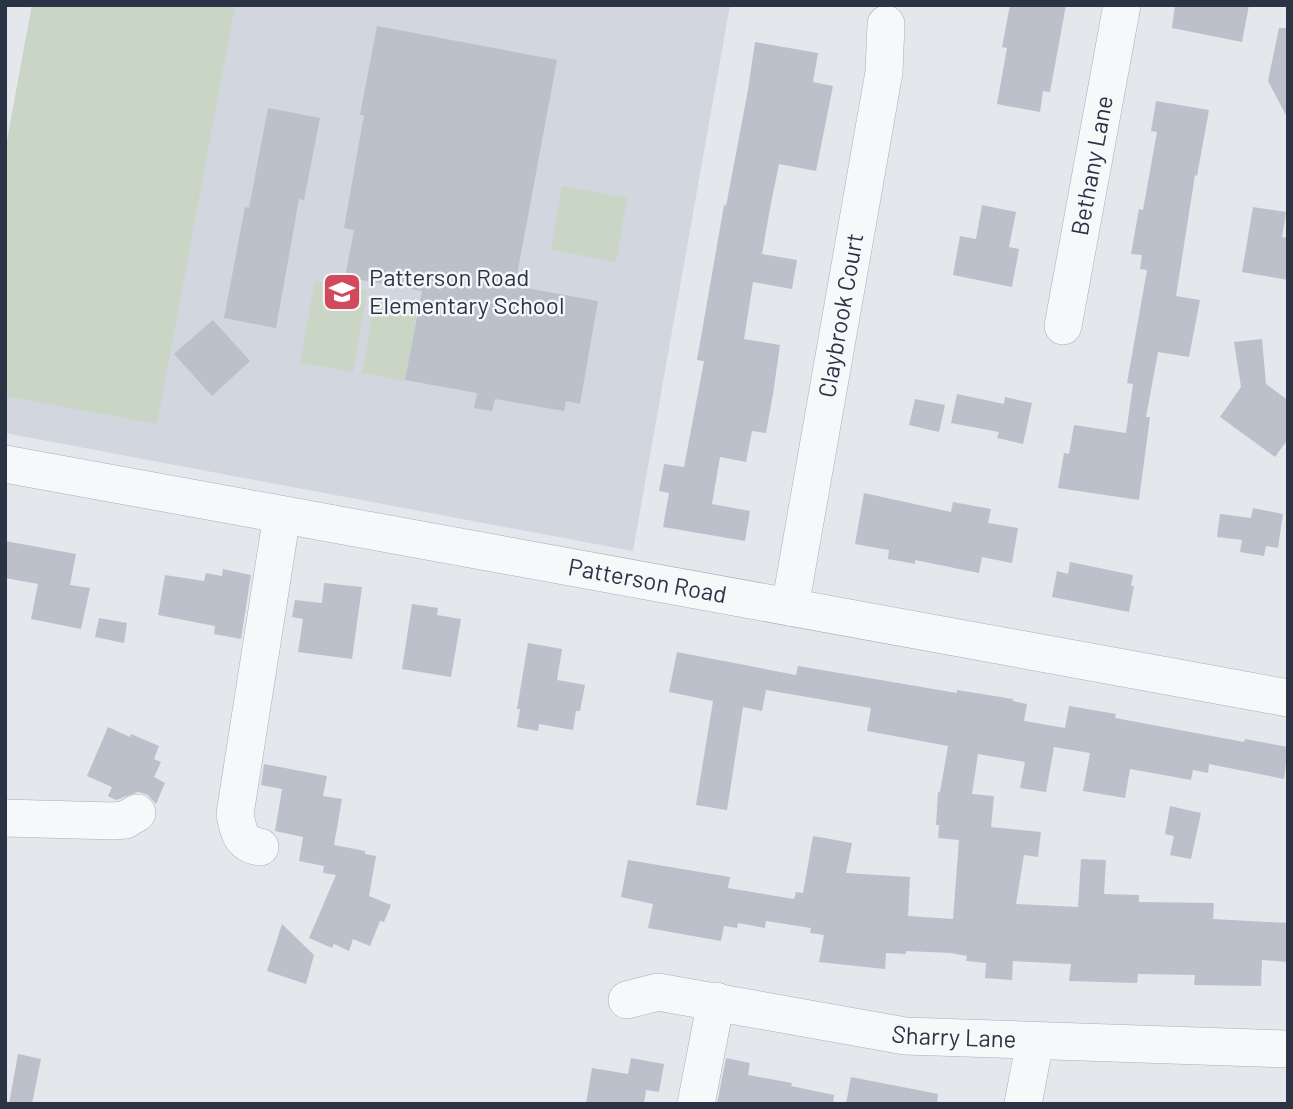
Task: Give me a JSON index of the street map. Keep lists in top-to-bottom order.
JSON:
{
  "streets": {
    "street": [
      "Bethany Lane",
      "Claybrook Court",
      "Patterson Road",
      "Sharry Lane"
    ]
  },
  "crossings": [
    ["Claybrook Court", "Patterson Road"]
  ],
  "places": {
    "school or university": ["Patterson Road Elementary School"]
  }
}
